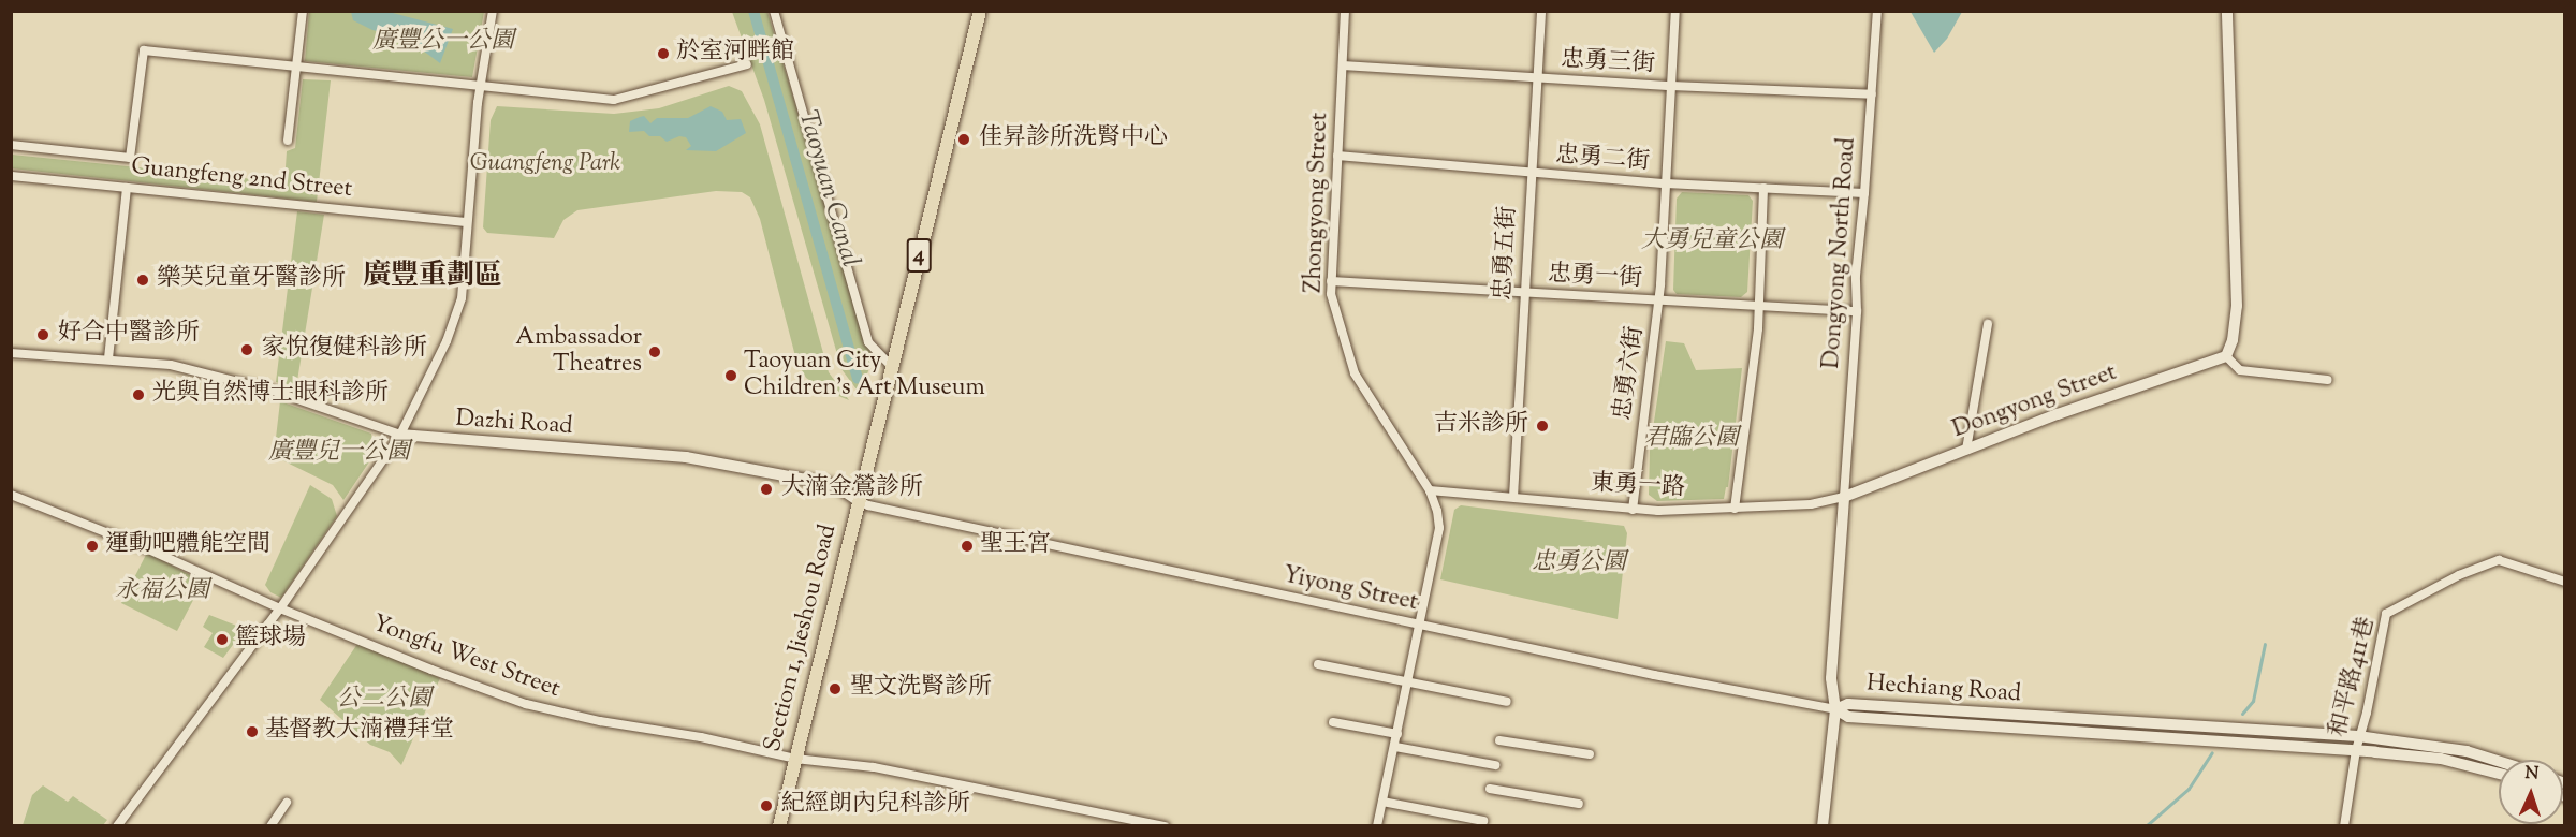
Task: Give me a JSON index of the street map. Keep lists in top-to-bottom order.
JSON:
{
  "streets": {
    "main road": ["4", "Section 1, Jieshou Road"],
    "street": [
      "忠勇三街",
      "忠勇二街",
      "Guangfeng 2nd Street",
      "Zhongyong Street",
      "忠勇五街",
      "Dongyong North Road",
      "忠勇一街",
      "忠勇六街",
      "Dongyong Street",
      "Dazhi Road",
      "東勇一路",
      "Yiyong Street",
      "Yongfu West Street",
      "和平路411巷",
      "Hechiang Road"
    ]
  },
  "crossings": [
    ["忠勇三街", "Zhongyong Street"],
    ["忠勇三街", "忠勇五街"],
    ["忠勇三街", "Dongyong North Road"],
    ["忠勇三街", "忠勇六街"],
    ["忠勇二街", "Zhongyong Street"],
    ["忠勇二街", "忠勇五街"],
    ["忠勇二街", "Dongyong North Road"],
    ["忠勇二街", "忠勇六街"],
    ["Zhongyong Street", "忠勇一街"],
    ["Zhongyong Street", "東勇一路"],
    ["Zhongyong Street", "Yiyong Street"],
    ["忠勇五街", "忠勇一街"],
    ["忠勇五街", "東勇一路"],
    ["Dongyong North Road", "忠勇一街"],
    ["Dongyong North Road", "Dongyong Street"],
    ["Dongyong North Road", "東勇一路"],
    ["忠勇一街", "忠勇六街"],
    ["忠勇六街", "東勇一路"],
    ["Dongyong Street", "東勇一路"],
    ["Dazhi Road", "Yiyong Street"],
    ["Dazhi Road", "Section 1, Jieshou Road"],
    ["Yiyong Street", "Section 1, Jieshou Road"],
    ["Yiyong Street", "Hechiang Road"],
    ["Section 1, Jieshou Road", "Yongfu West Street"],
    ["和平路411巷", "Hechiang Road"]
  ],
  "districts": ["廣豐重劃區"],
  "water": ["Taoyuan Canal"],
  "parks": [
    "廣豐公一公園",
    "Guangfeng Park",
    "大勇兒童公園",
    "君臨公園",
    "廣豐兒一公園",
    "忠勇公園",
    "永福公園",
    "公二公園"
  ],
  "places": [
    "於室河畔館",
    "佳昇診所洗腎中心",
    "樂芙兒童牙醫診所",
    "好合中醫診所",
    "家悅復健科診所",
    "Ambassador Theatres",
    "Taoyuan City Children's Art Museum",
    "光與自然博士眼科診所",
    "吉米診所",
    "大湳金鶯診所",
    "運動吧體能空間",
    "聖王宮",
    "籃球場",
    "聖文洗腎診所",
    "基督教大湳禮拜堂",
    "紀經朗內兒科診所"
  ],
  "north": "top"
}
